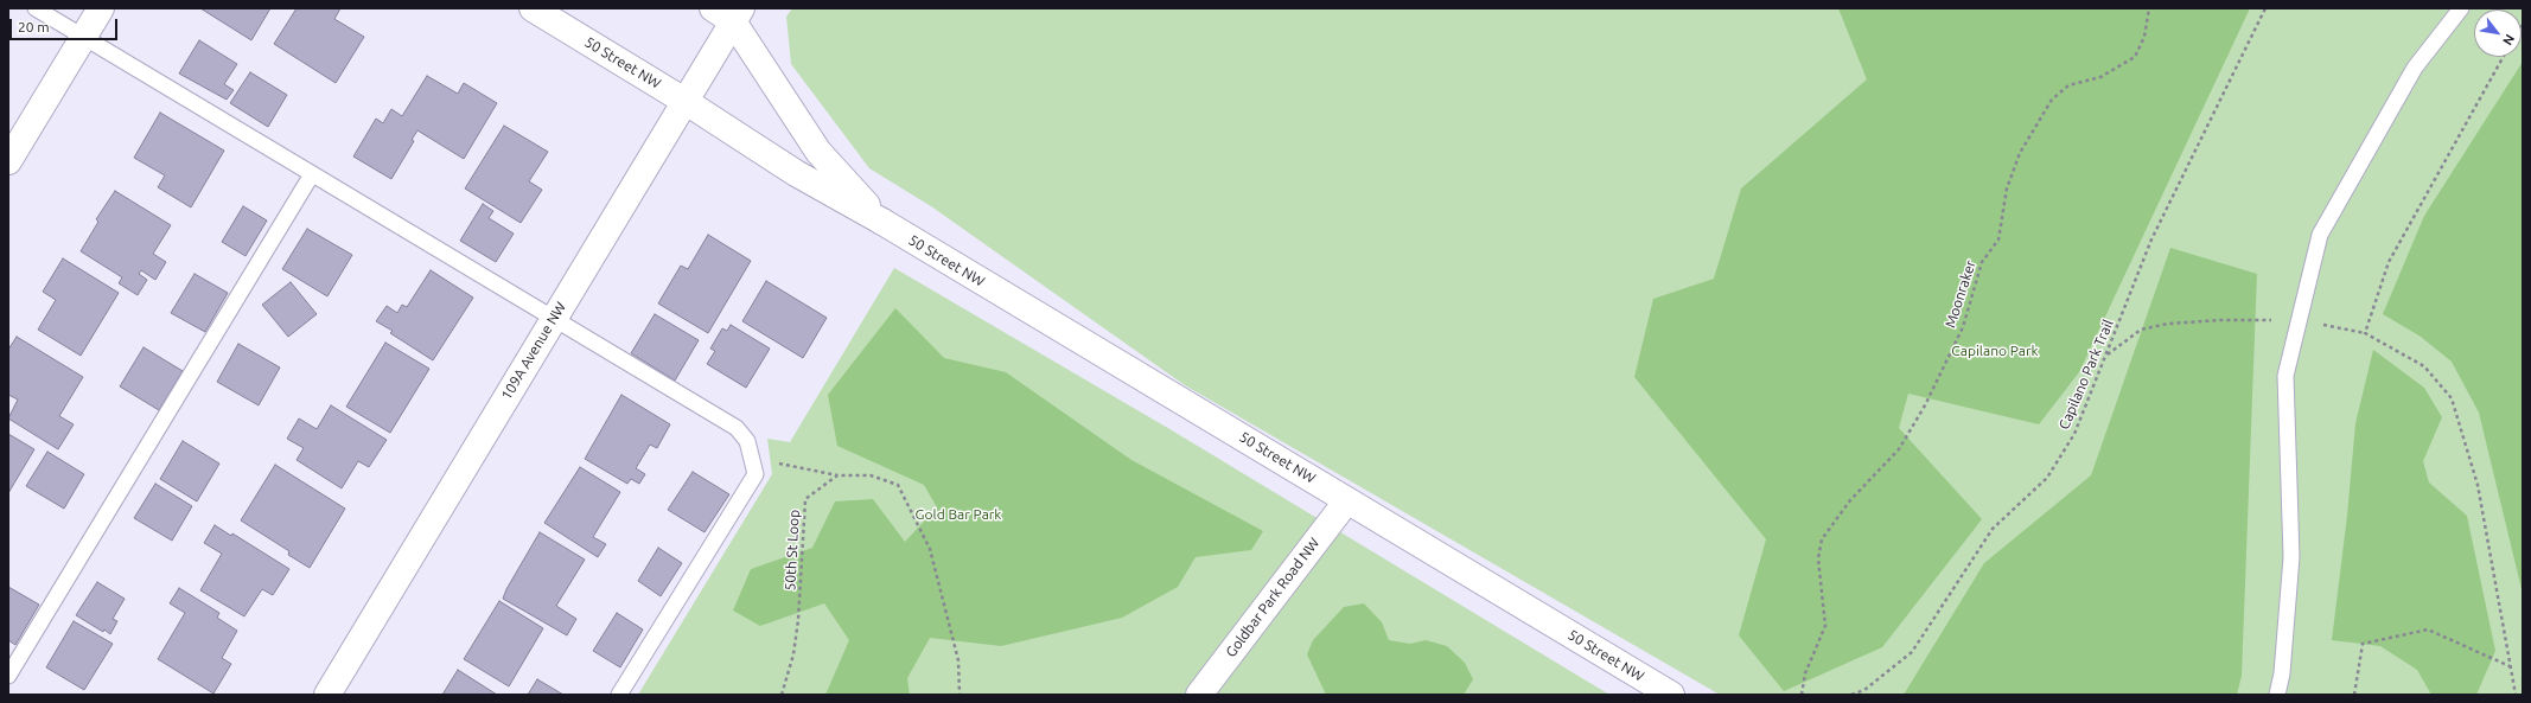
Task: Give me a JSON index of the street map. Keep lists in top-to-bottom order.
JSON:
{
  "streets": {
    "street": ["50 Street NW", "109A Avenue NW", "Goldbar Park Road NW"],
    "path": ["Moonraker", "Capilano Park Trail", "50th St Loop"]
  },
  "crossings": [
    ["50 Street NW", "109A Avenue NW"],
    ["50 Street NW", "Goldbar Park Road NW"]
  ],
  "parks": ["Capilano Park", "Gold Bar Park"],
  "scale_bar": "20 m",
  "north": "bottom right"
}
